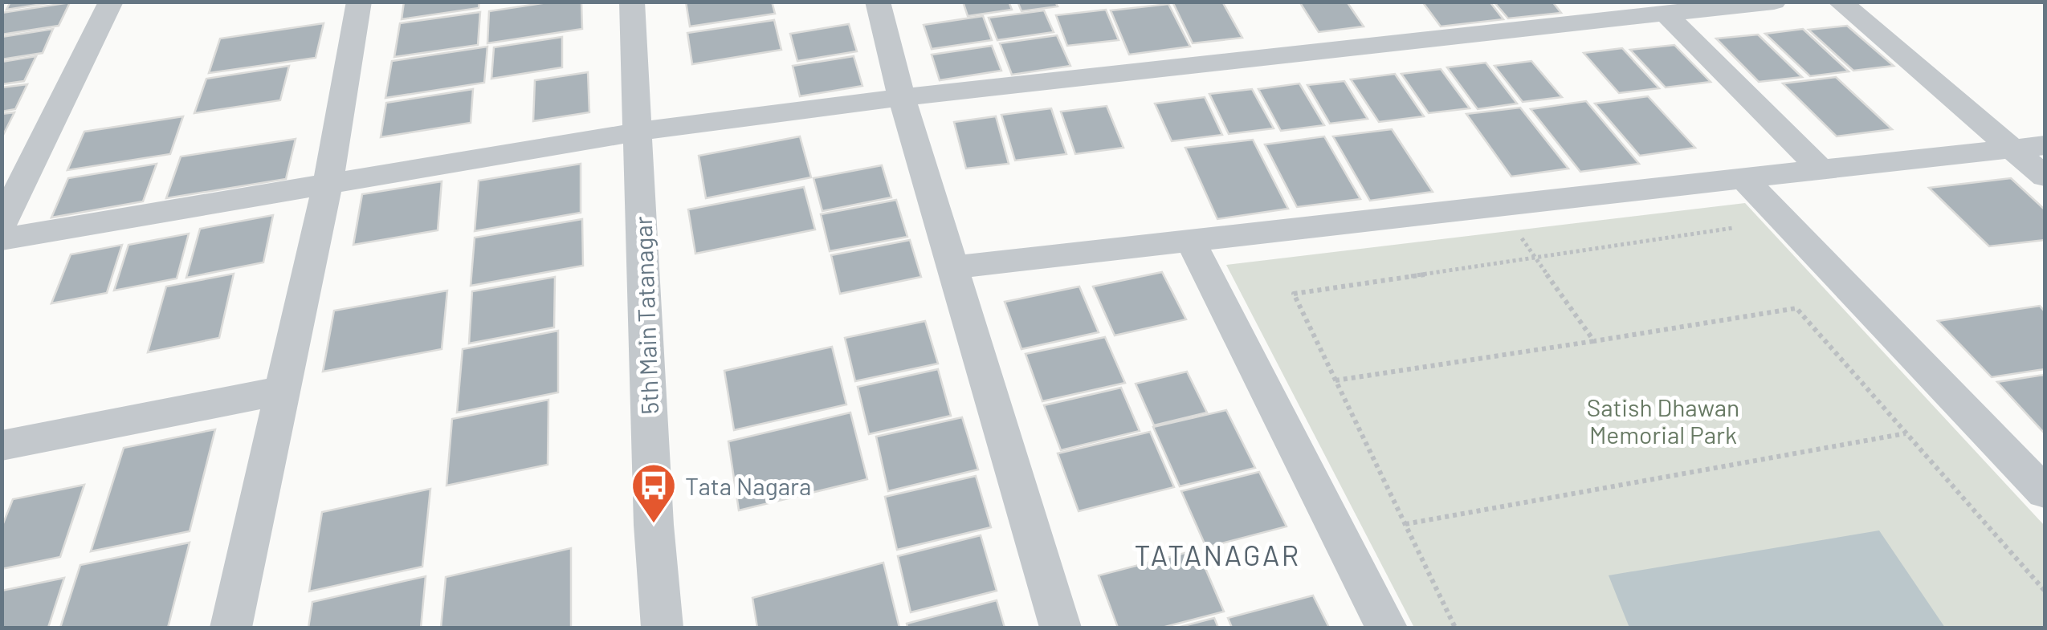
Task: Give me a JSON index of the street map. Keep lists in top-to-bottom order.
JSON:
{
  "streets": {
    "street": ["5th Main Tatanagar"]
  },
  "districts": ["TATANAGAR"],
  "parks": ["Satish Dhawan Memorial Park"],
  "places": {
    "bus stop": ["Tata Nagara"]
  }
}
